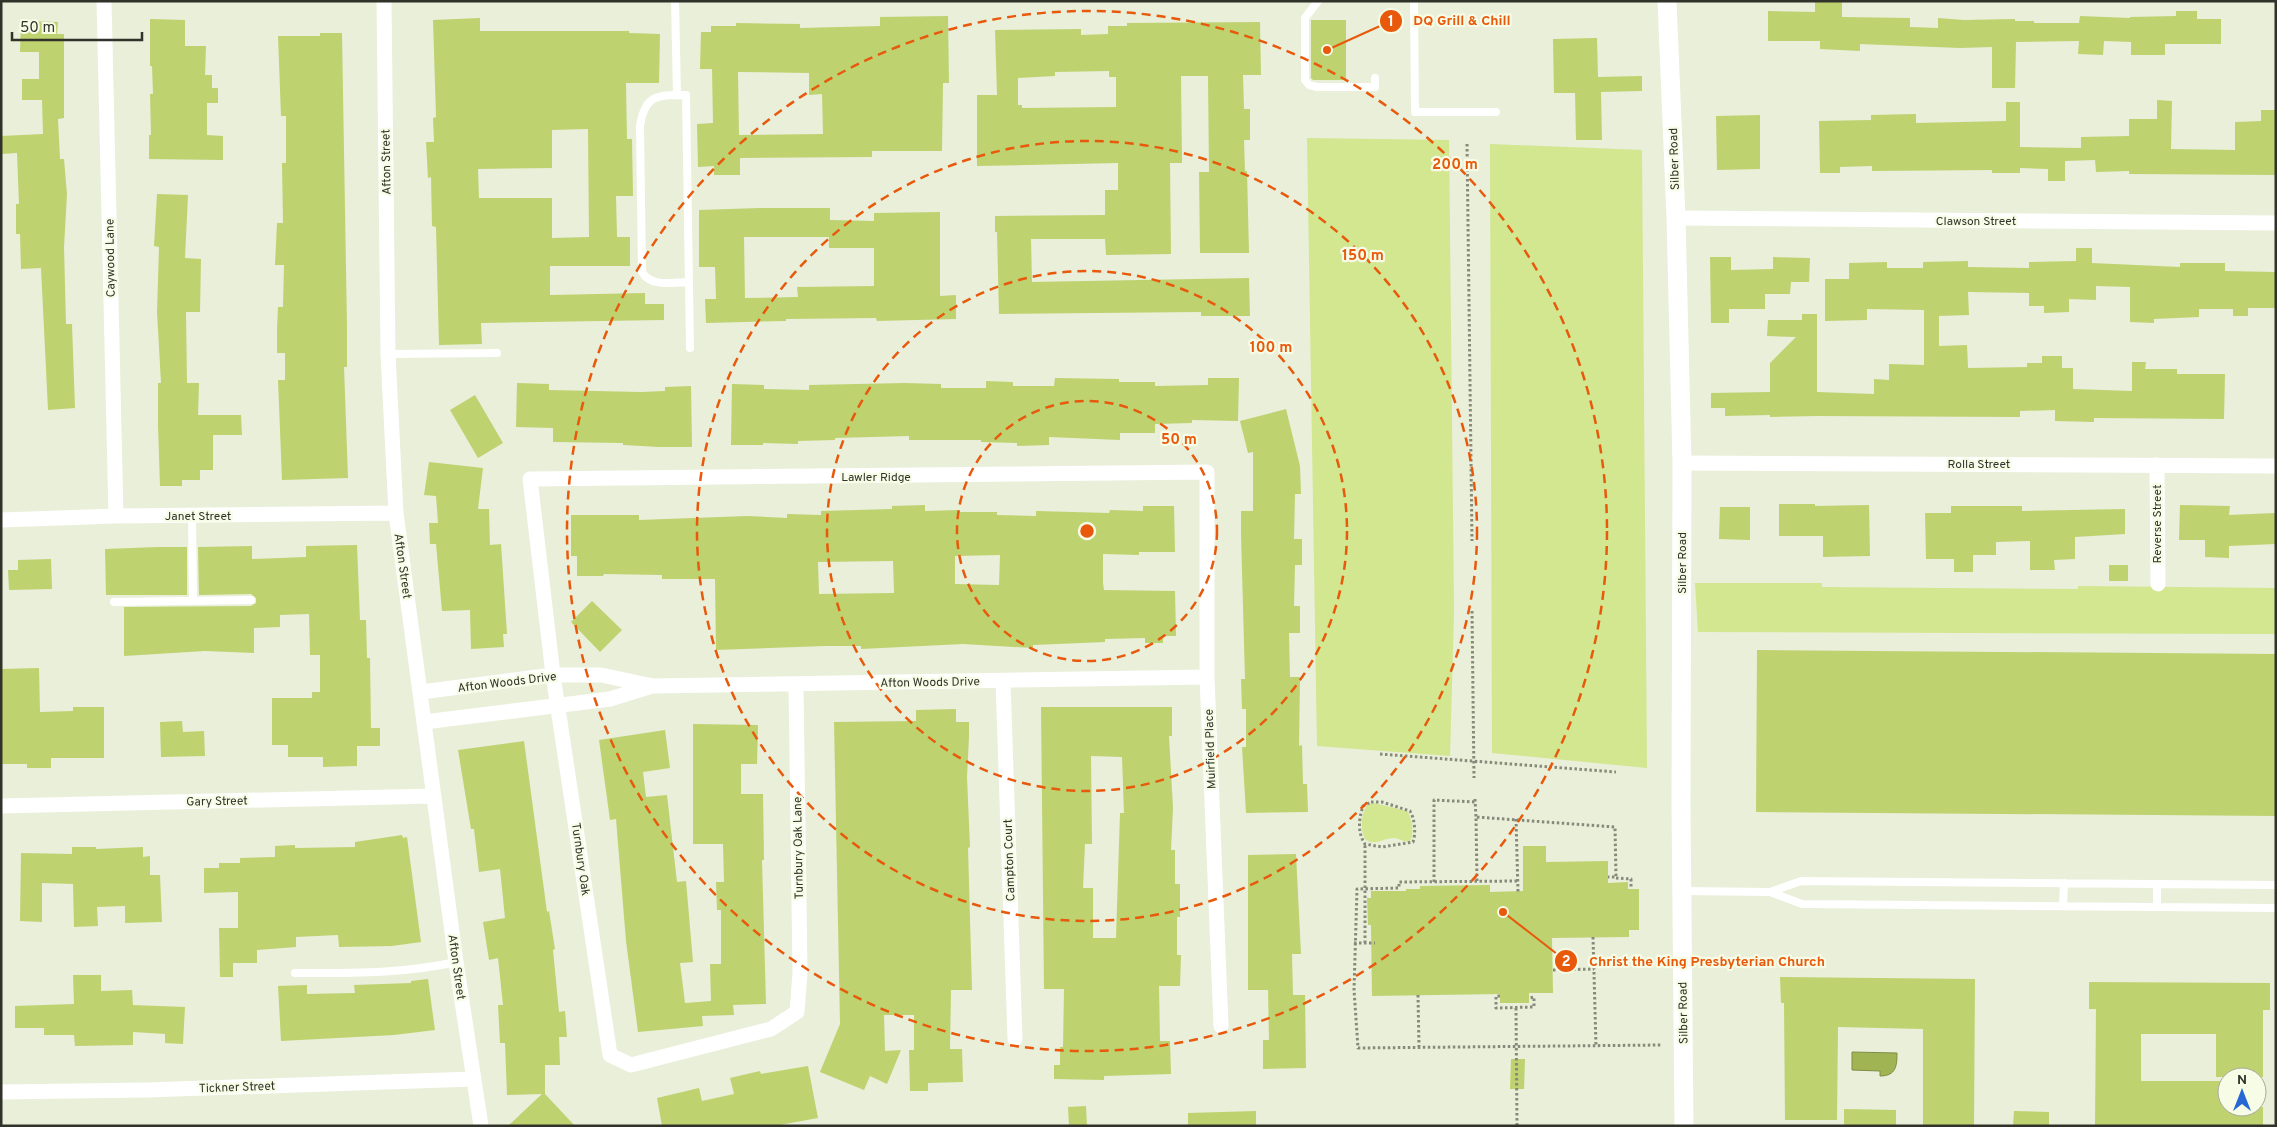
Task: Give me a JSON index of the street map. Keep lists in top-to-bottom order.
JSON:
{
  "streets": {
    "street": [
      "Silber Road",
      "Afton Street",
      "Clawson Street",
      "Caywood Lane",
      "Rolla Street",
      "Lawler Ridge",
      "Janet Street",
      "Reverse Street",
      "Afton Woods Drive",
      "Muirfield Place",
      "Gary Street",
      "Turnbury Oak Lane",
      "Turnbury Oak",
      "Campton Court",
      "Tickner Street"
    ]
  },
  "crossings": [
    ["Silber Road", "Clawson Street"],
    ["Silber Road", "Rolla Street"],
    ["Afton Street", "Janet Street"],
    ["Afton Street", "Afton Woods Drive"],
    ["Afton Street", "Gary Street"],
    ["Afton Street", "Tickner Street"],
    ["Caywood Lane", "Janet Street"],
    ["Rolla Street", "Reverse Street"],
    ["Lawler Ridge", "Muirfield Place"],
    ["Lawler Ridge", "Turnbury Oak"],
    ["Afton Woods Drive", "Muirfield Place"],
    ["Afton Woods Drive", "Turnbury Oak Lane"],
    ["Afton Woods Drive", "Turnbury Oak"],
    ["Afton Woods Drive", "Campton Court"],
    ["Turnbury Oak Lane", "Turnbury Oak"]
  ],
  "places": ["DQ Grill & Chill", "Christ the King Presbyterian Church"],
  "scale_bar": "50 m",
  "north": "top",
  "rings": [
    "200 m",
    "150 m",
    "100 m",
    "50 m"
  ]
}
